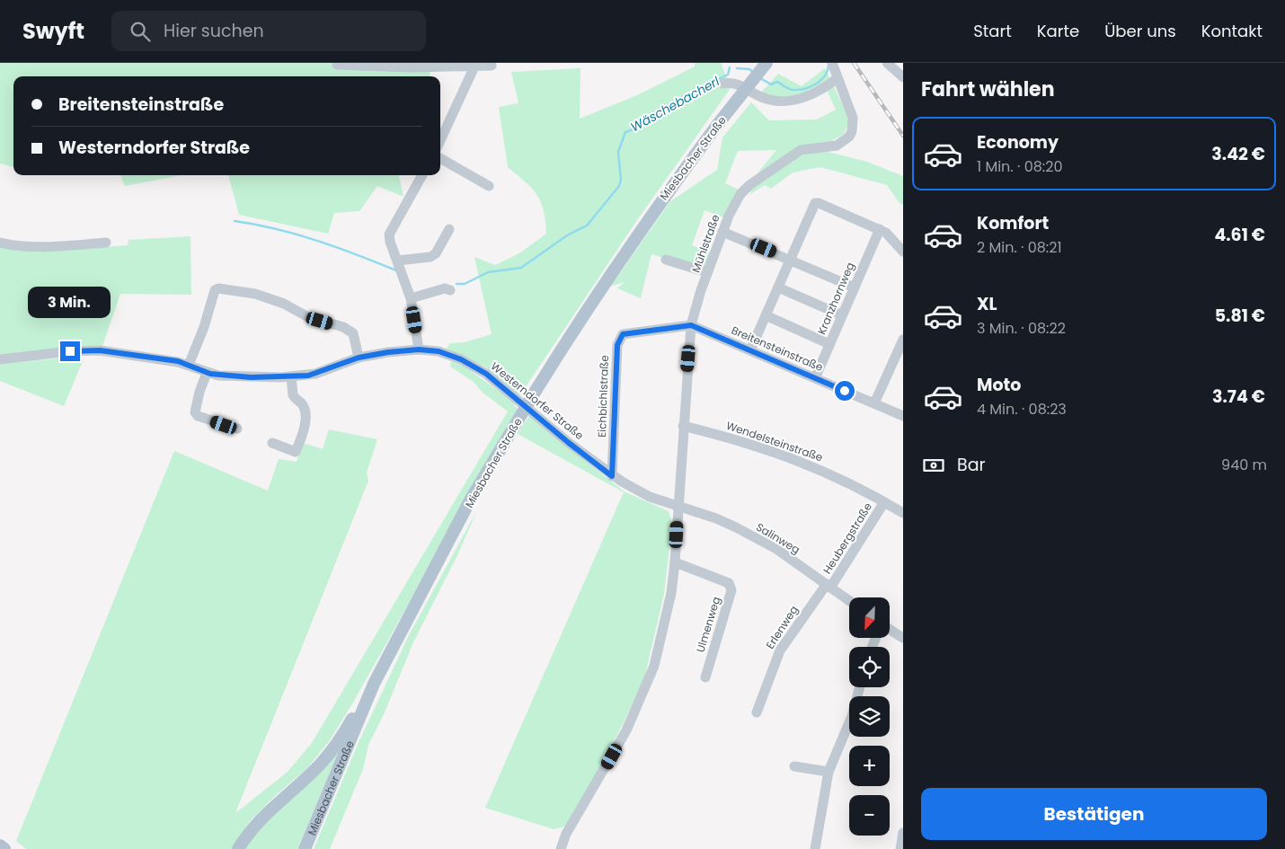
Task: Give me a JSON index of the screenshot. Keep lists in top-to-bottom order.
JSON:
{
  "streets": {
    "main road": ["Miesbacher Straße"],
    "street": [
      "Mühlstraße",
      "Kranzhornweg",
      "Breitensteinstraße",
      "Eichbichlstraße",
      "Westerndorfer Straße",
      "Wendelsteinstraße",
      "Salinweg",
      "Heubergstraße",
      "Ulmenweg",
      "Erlenweg"
    ]
  },
  "crossings": [
    ["Mühlstraße", "Breitensteinstraße"],
    ["Mühlstraße", "Eichbichlstraße"],
    ["Mühlstraße", "Westerndorfer Straße"],
    ["Mühlstraße", "Wendelsteinstraße"],
    ["Mühlstraße", "Salinweg"],
    ["Mühlstraße", "Ulmenweg"],
    ["Kranzhornweg", "Breitensteinstraße"],
    ["Breitensteinstraße", "Eichbichlstraße"],
    ["Eichbichlstraße", "Westerndorfer Straße"],
    ["Westerndorfer Straße", "Salinweg"],
    ["Wendelsteinstraße", "Heubergstraße"],
    ["Salinweg", "Heubergstraße"],
    ["Salinweg", "Erlenweg"],
    ["Heubergstraße", "Erlenweg"]
  ],
  "water": ["Wäschebacherl"],
  "north": "bottom left",
  "page": {
    "header": "Swyft",
    "search": "Hier suchen",
    "nav": [
      "Start",
      "Karte",
      "Über uns",
      "Kontakt"
    ],
    "heading": "Fahrt wählen",
    "banner": ["Breitensteinstraße", "Westerndorfer Straße"],
    "list": [
      {
        "name": "Economy",
        "note": "1 Min. · 08:20",
        "value": "3.42 €"
      },
      {
        "name": "Komfort",
        "note": "2 Min. · 08:21",
        "value": "4.61 €"
      },
      {
        "name": "XL",
        "note": "3 Min. · 08:22",
        "value": "5.81 €"
      },
      {
        "name": "Moto",
        "note": "4 Min. · 08:23",
        "value": "3.74 €"
      }
    ],
    "bubble": "3 Min.",
    "pay": ["Bar", "940 m"],
    "map_buttons": ["+", "−"],
    "buttons": "Bestätigen"
  }
}
